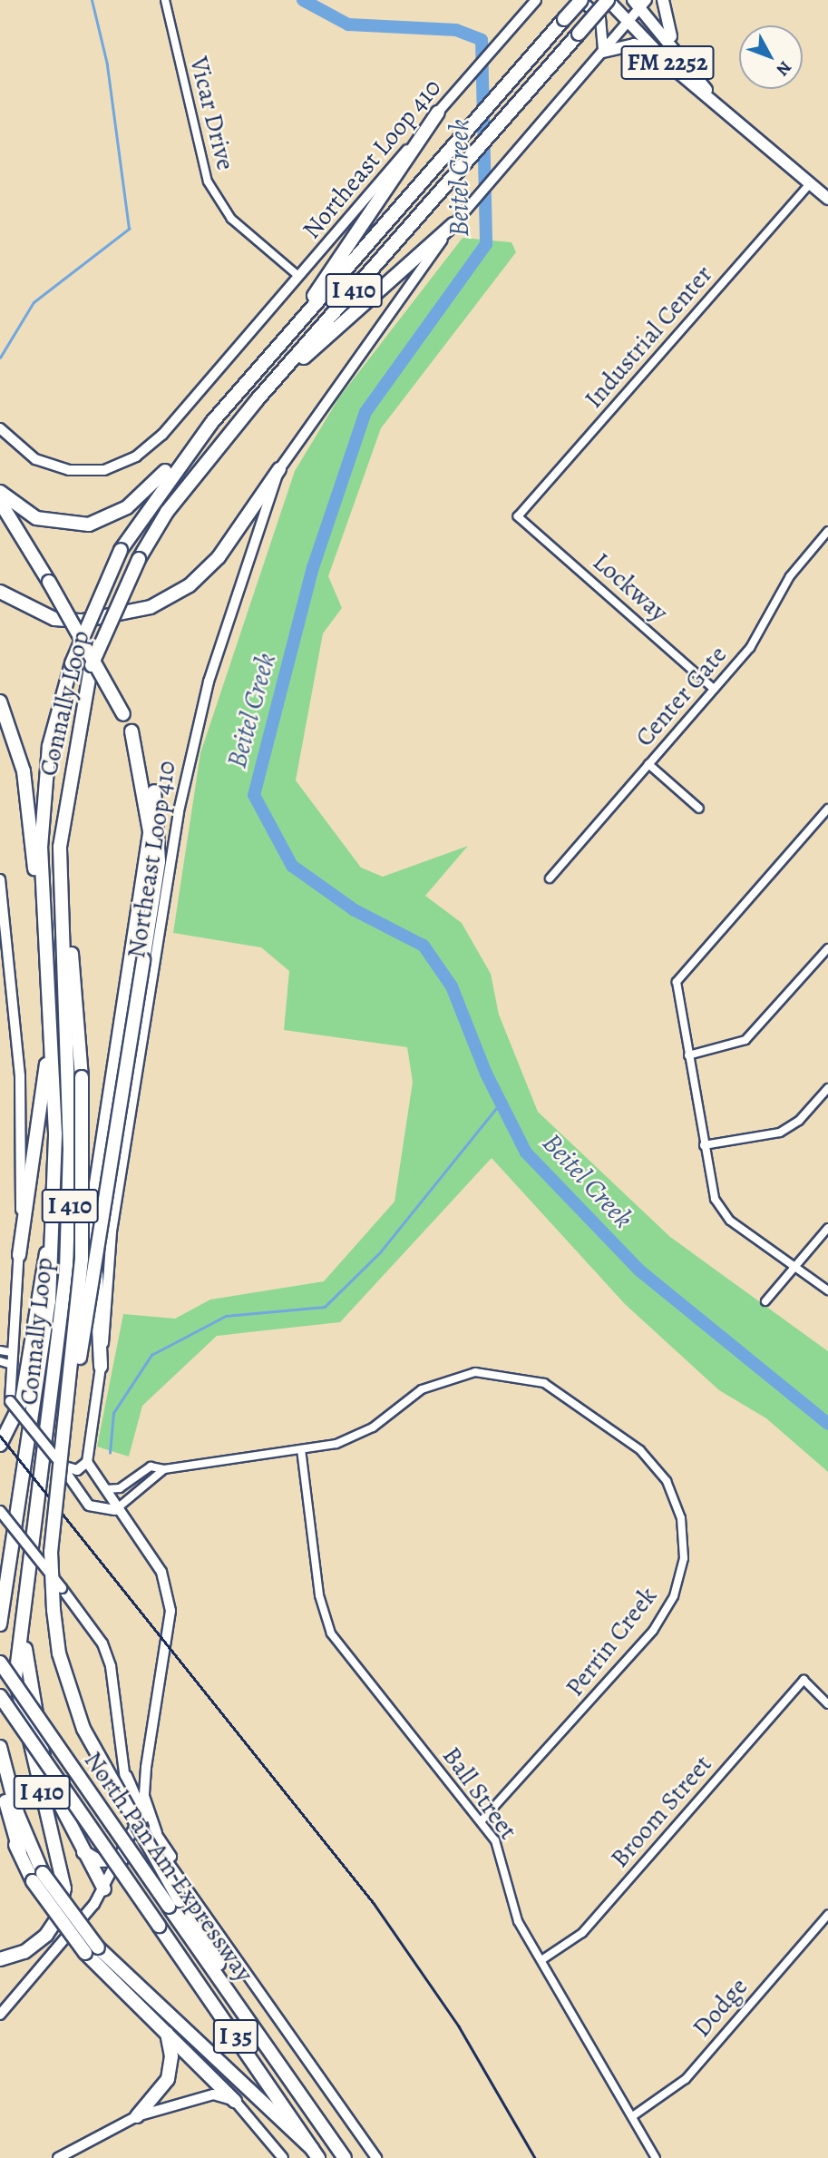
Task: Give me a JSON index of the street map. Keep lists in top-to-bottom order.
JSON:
{
  "streets": {
    "highway": [
      "I 410",
      "Connally Loop",
      "North Pan Am Expressway",
      "I 35"
    ],
    "main road": ["FM 2252", "Northeast Loop 410"],
    "street": [
      "Vicar Drive",
      "Industrial Center",
      "Lockway",
      "Center Gate",
      "Perrin Creek",
      "Ball Street",
      "Broom Street",
      "Dodge"
    ]
  },
  "crossings": [
    ["FM 2252", "Northeast Loop 410"],
    ["FM 2252", "Industrial Center"],
    ["FM 2252", "Connally Loop"],
    ["Vicar Drive", "Northeast Loop 410"],
    ["I 410", "Connally Loop"],
    ["Industrial Center", "Lockway"],
    ["Lockway", "Center Gate"],
    ["Perrin Creek", "Ball Street"],
    ["Ball Street", "Broom Street"],
    ["Ball Street", "Dodge"]
  ],
  "water": ["Beitel Creek"],
  "north": "bottom right"
}
